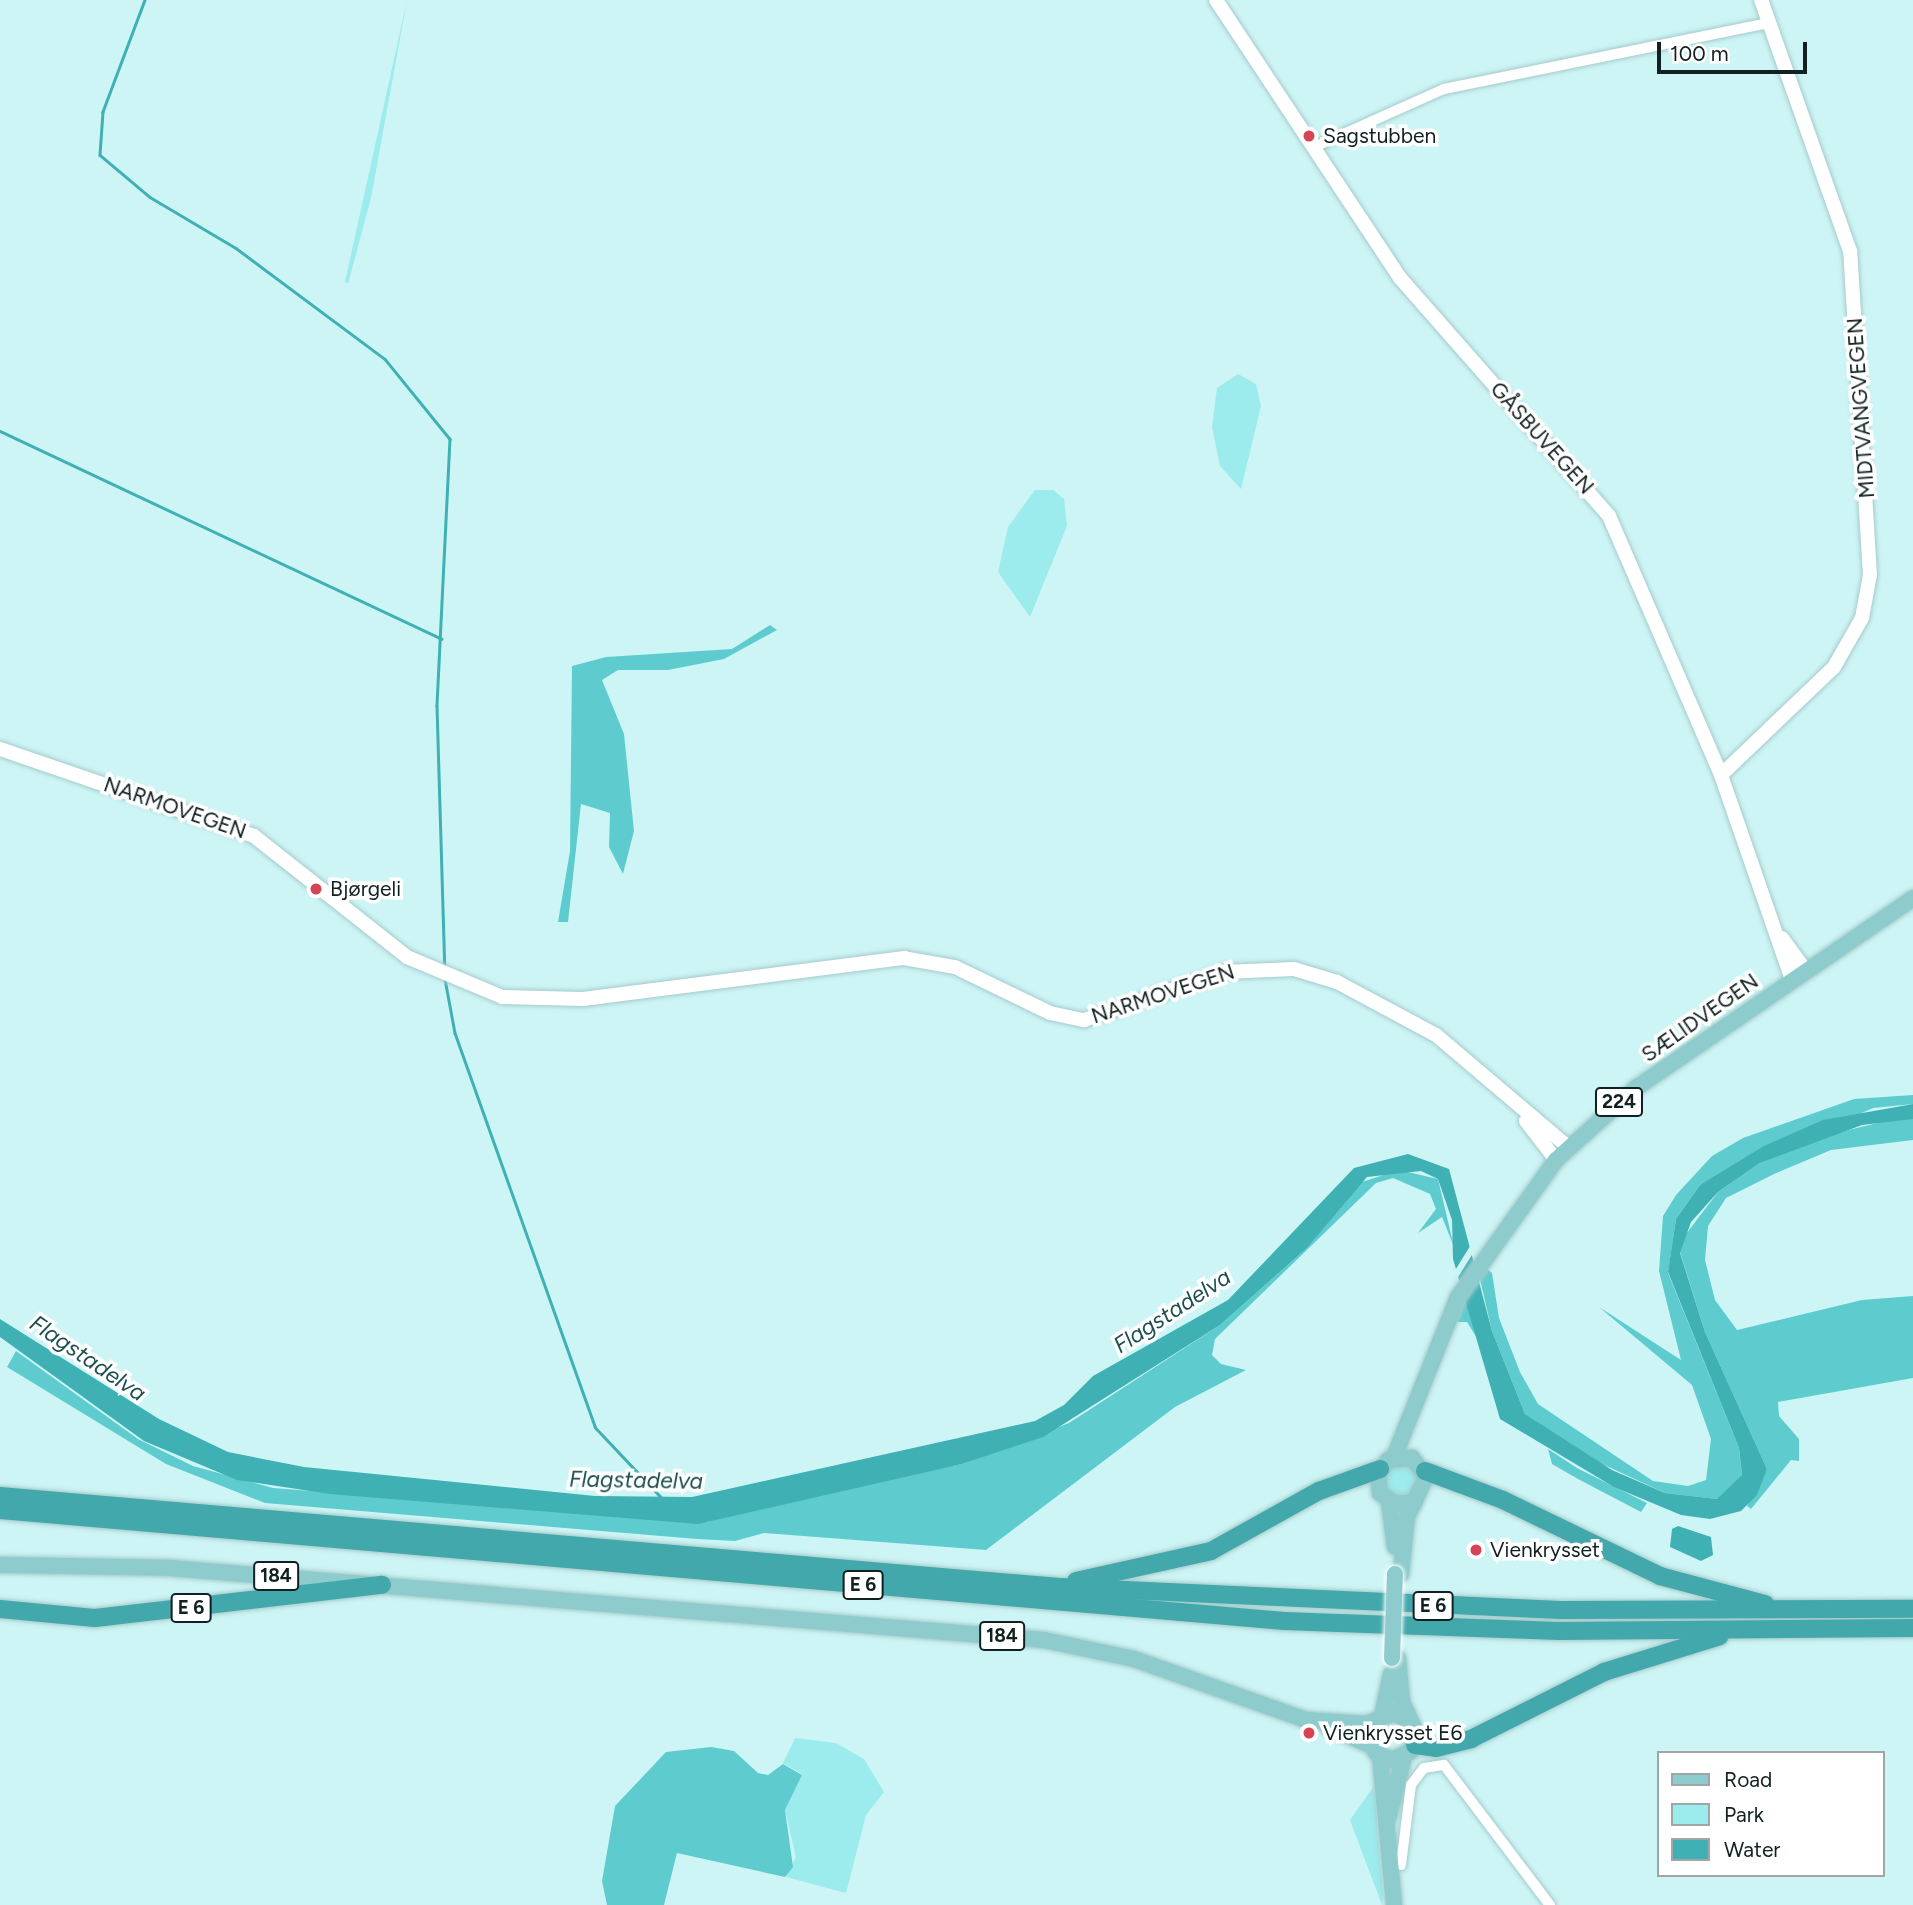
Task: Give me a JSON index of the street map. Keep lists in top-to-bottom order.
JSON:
{
  "streets": {
    "highway": ["E 6"],
    "main road": [
      "MIDTVANGVEGEN",
      "GÅSBUVEGEN",
      "NARMOVEGEN",
      "SÆLIDVEGEN",
      "224",
      "184"
    ]
  },
  "crossings": [
    ["MIDTVANGVEGEN", "GÅSBUVEGEN"],
    ["GÅSBUVEGEN", "SÆLIDVEGEN"],
    ["NARMOVEGEN", "SÆLIDVEGEN"],
    ["SÆLIDVEGEN", "224"],
    ["224", "184"],
    ["224", "E 6"],
    ["184", "E 6"]
  ],
  "water": ["Flagstadelva"],
  "places": [
    "Sagstubben",
    "Bjørgeli",
    "Vienkrysset",
    "Vienkrysset E6"
  ],
  "legend": ["Road", "Park", "Water"],
  "scale_bar": "100 m"
}
